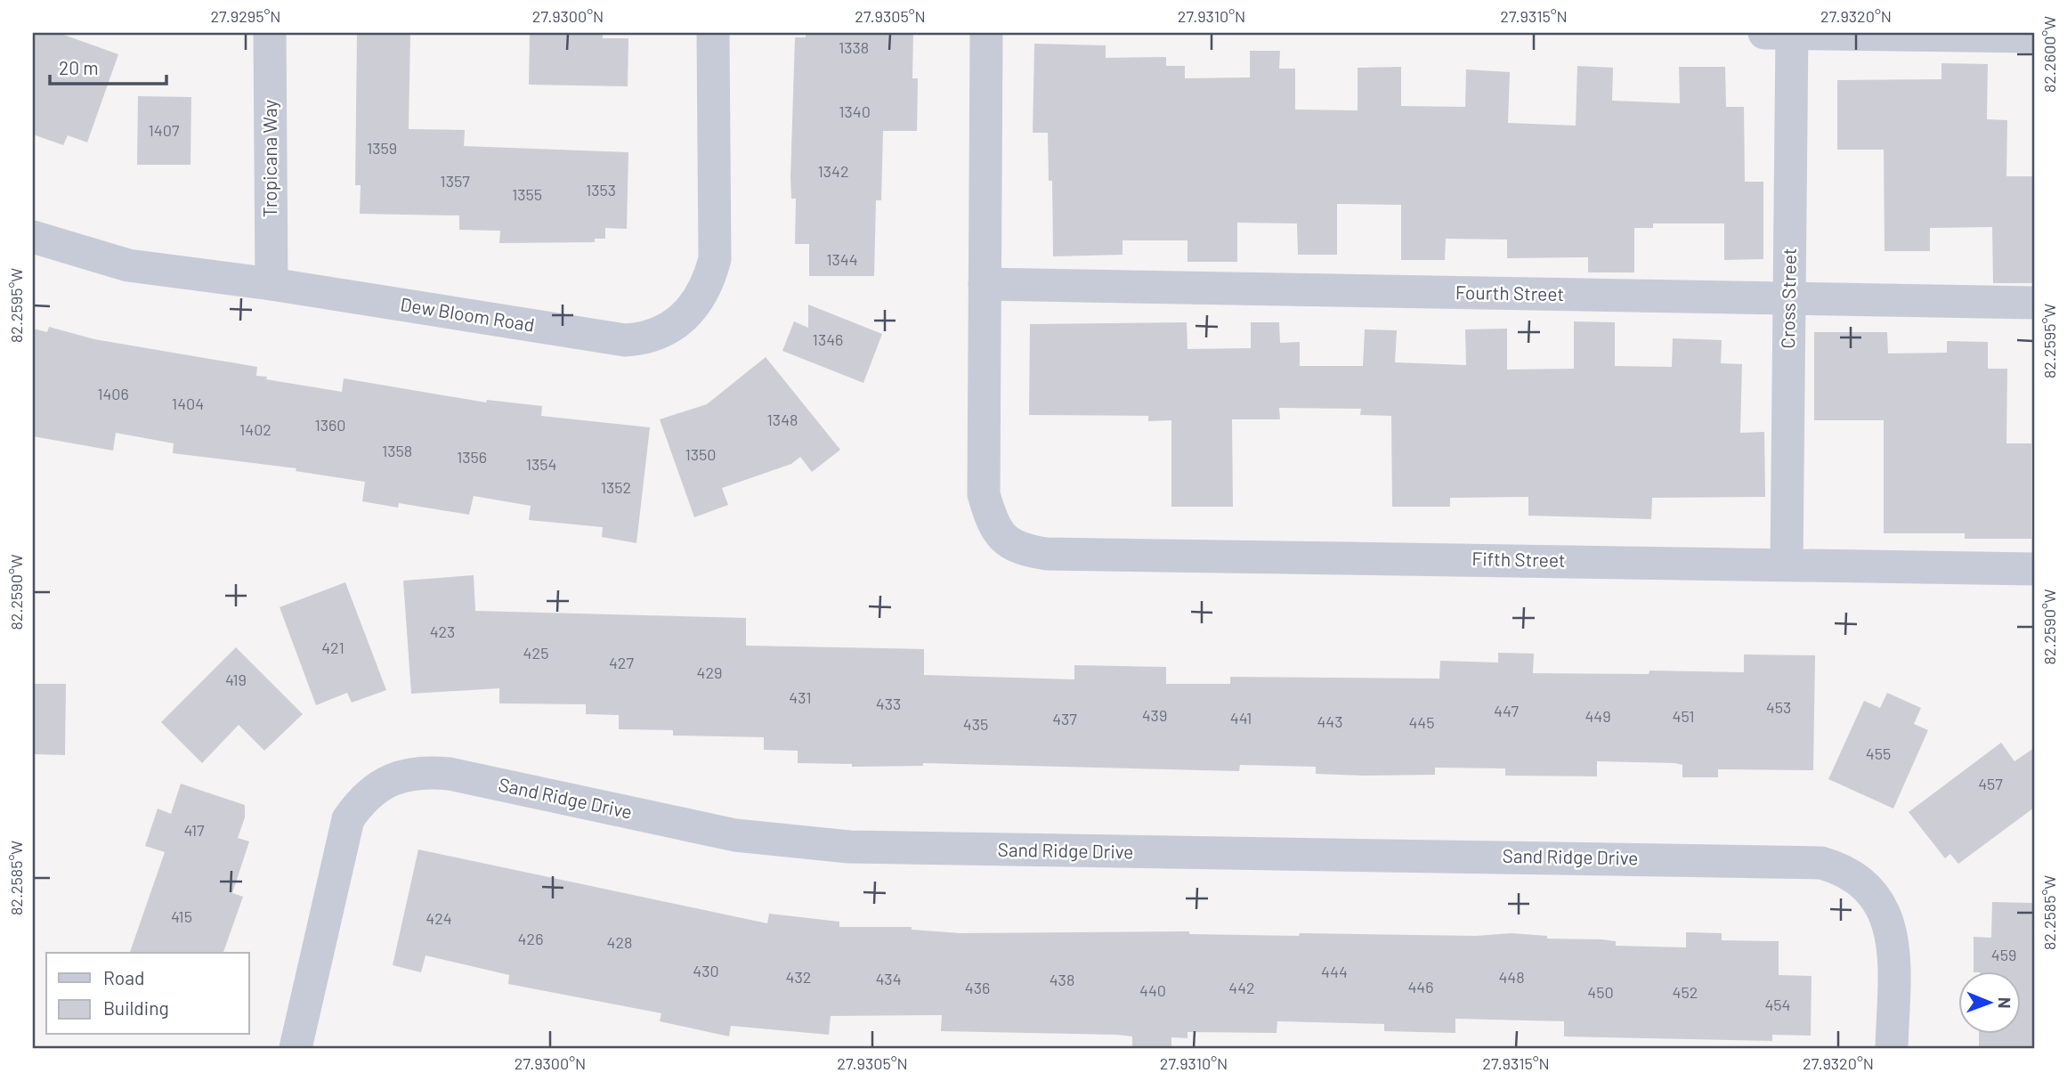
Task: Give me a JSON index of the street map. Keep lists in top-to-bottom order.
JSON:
{
  "streets": {
    "street": [
      "Tropicana Way",
      "Fourth Street",
      "Cross Street",
      "Dew Bloom Road",
      "Fifth Street",
      "Sand Ridge Drive"
    ]
  },
  "crossings": [
    ["Tropicana Way", "Dew Bloom Road"],
    ["Fourth Street", "Cross Street"],
    ["Fourth Street", "Fifth Street"],
    ["Cross Street", "Fifth Street"]
  ],
  "house_numbers": [
    "1338",
    "1340",
    "1407",
    "1359",
    "1342",
    "1357",
    "1353",
    "1355",
    "1344",
    "1346",
    "1406",
    "1404",
    "1348",
    "1360",
    "1402",
    "1358",
    "1350",
    "1356",
    "1354",
    "1352",
    "423",
    "421",
    "425",
    "427",
    "429",
    "419",
    "431",
    "433",
    "453",
    "447",
    "439",
    "449",
    "451",
    "441",
    "437",
    "443",
    "445",
    "435",
    "455",
    "457",
    "417",
    "415",
    "424",
    "426",
    "428",
    "459",
    "430",
    "444",
    "432",
    "448",
    "434",
    "438",
    "446",
    "436",
    "442",
    "440",
    "450",
    "452",
    "454"
  ],
  "legend": ["Road", "Building"],
  "scale_bar": "20 m",
  "north": "right",
  "coordinates": [
    "27.9295°N",
    "27.9300°N",
    "27.9305°N",
    "27.9310°N",
    "27.9315°N",
    "27.9320°N",
    "82.2600°W",
    "82.2595°W",
    "82.2590°W",
    "82.2585°W"
  ]
}
